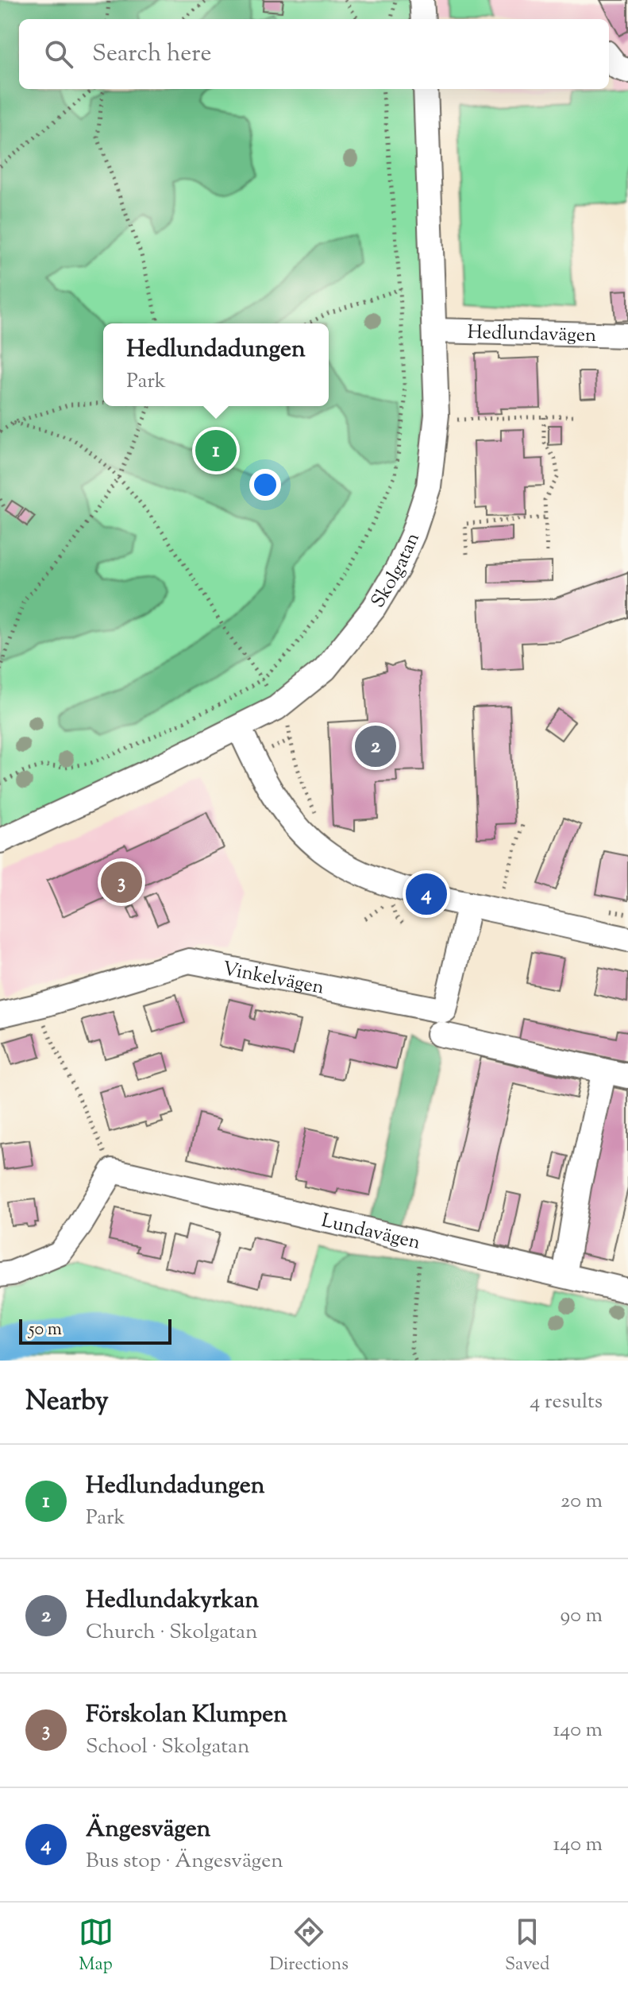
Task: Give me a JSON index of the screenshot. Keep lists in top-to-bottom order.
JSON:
{
  "streets": {
    "street": [
      "Hedlundavägen",
      "Skolgatan",
      "Vinkelvägen",
      "Lundavägen"
    ]
  },
  "crossings": [
    ["Hedlundavägen", "Skolgatan"]
  ],
  "scale_bar": "50 m",
  "page": {
    "search": "Search here",
    "popup": ["Hedlundadungen", "Park"],
    "pins": [
      "1",
      "2",
      "3",
      "4"
    ],
    "scale": "50 m",
    "heading": ["Nearby", "4 results"],
    "list": [
      {
        "mark": "1",
        "name": "Hedlundadungen",
        "note": "Park",
        "value": "20 m"
      },
      {
        "mark": "2",
        "name": "Hedlundakyrkan",
        "note": "Church · Skolgatan",
        "value": "90 m"
      },
      {
        "mark": "3",
        "name": "Förskolan Klumpen",
        "note": "School · Skolgatan",
        "value": "140 m"
      },
      {
        "mark": "4",
        "name": "Ängesvägen",
        "note": "Bus stop · Ängesvägen",
        "value": "140 m"
      }
    ],
    "nav": ["Map", "Directions", "Saved"]
  }
}
